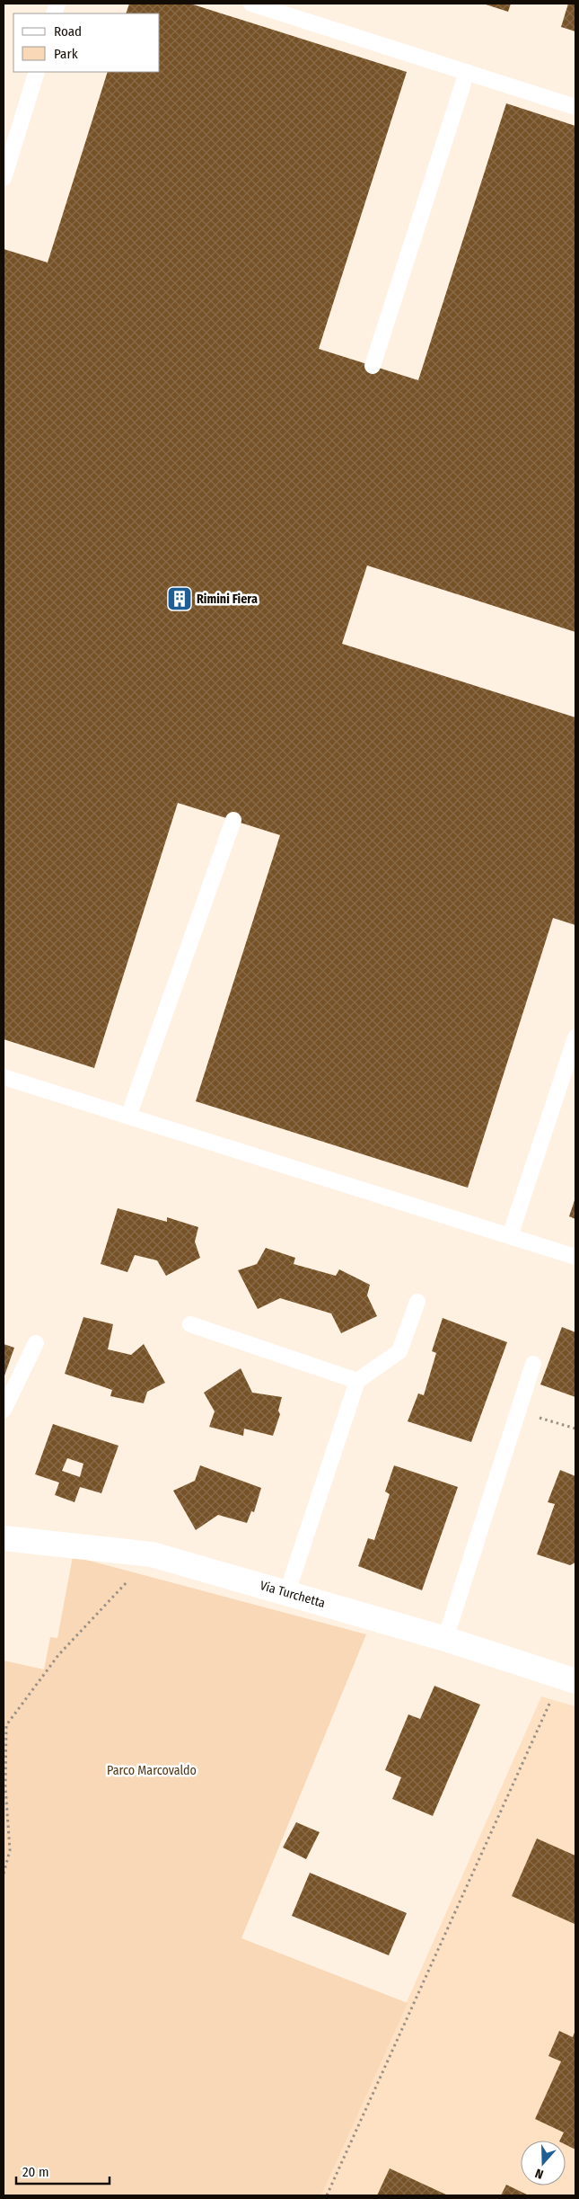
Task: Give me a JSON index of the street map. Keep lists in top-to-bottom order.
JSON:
{
  "streets": {
    "street": ["Via Turchetta"]
  },
  "parks": ["Parco Marcovaldo"],
  "places": {
    "building": ["Rimini Fiera"]
  },
  "legend": ["Road", "Park"],
  "scale_bar": "20 m",
  "north": "bottom"
}
